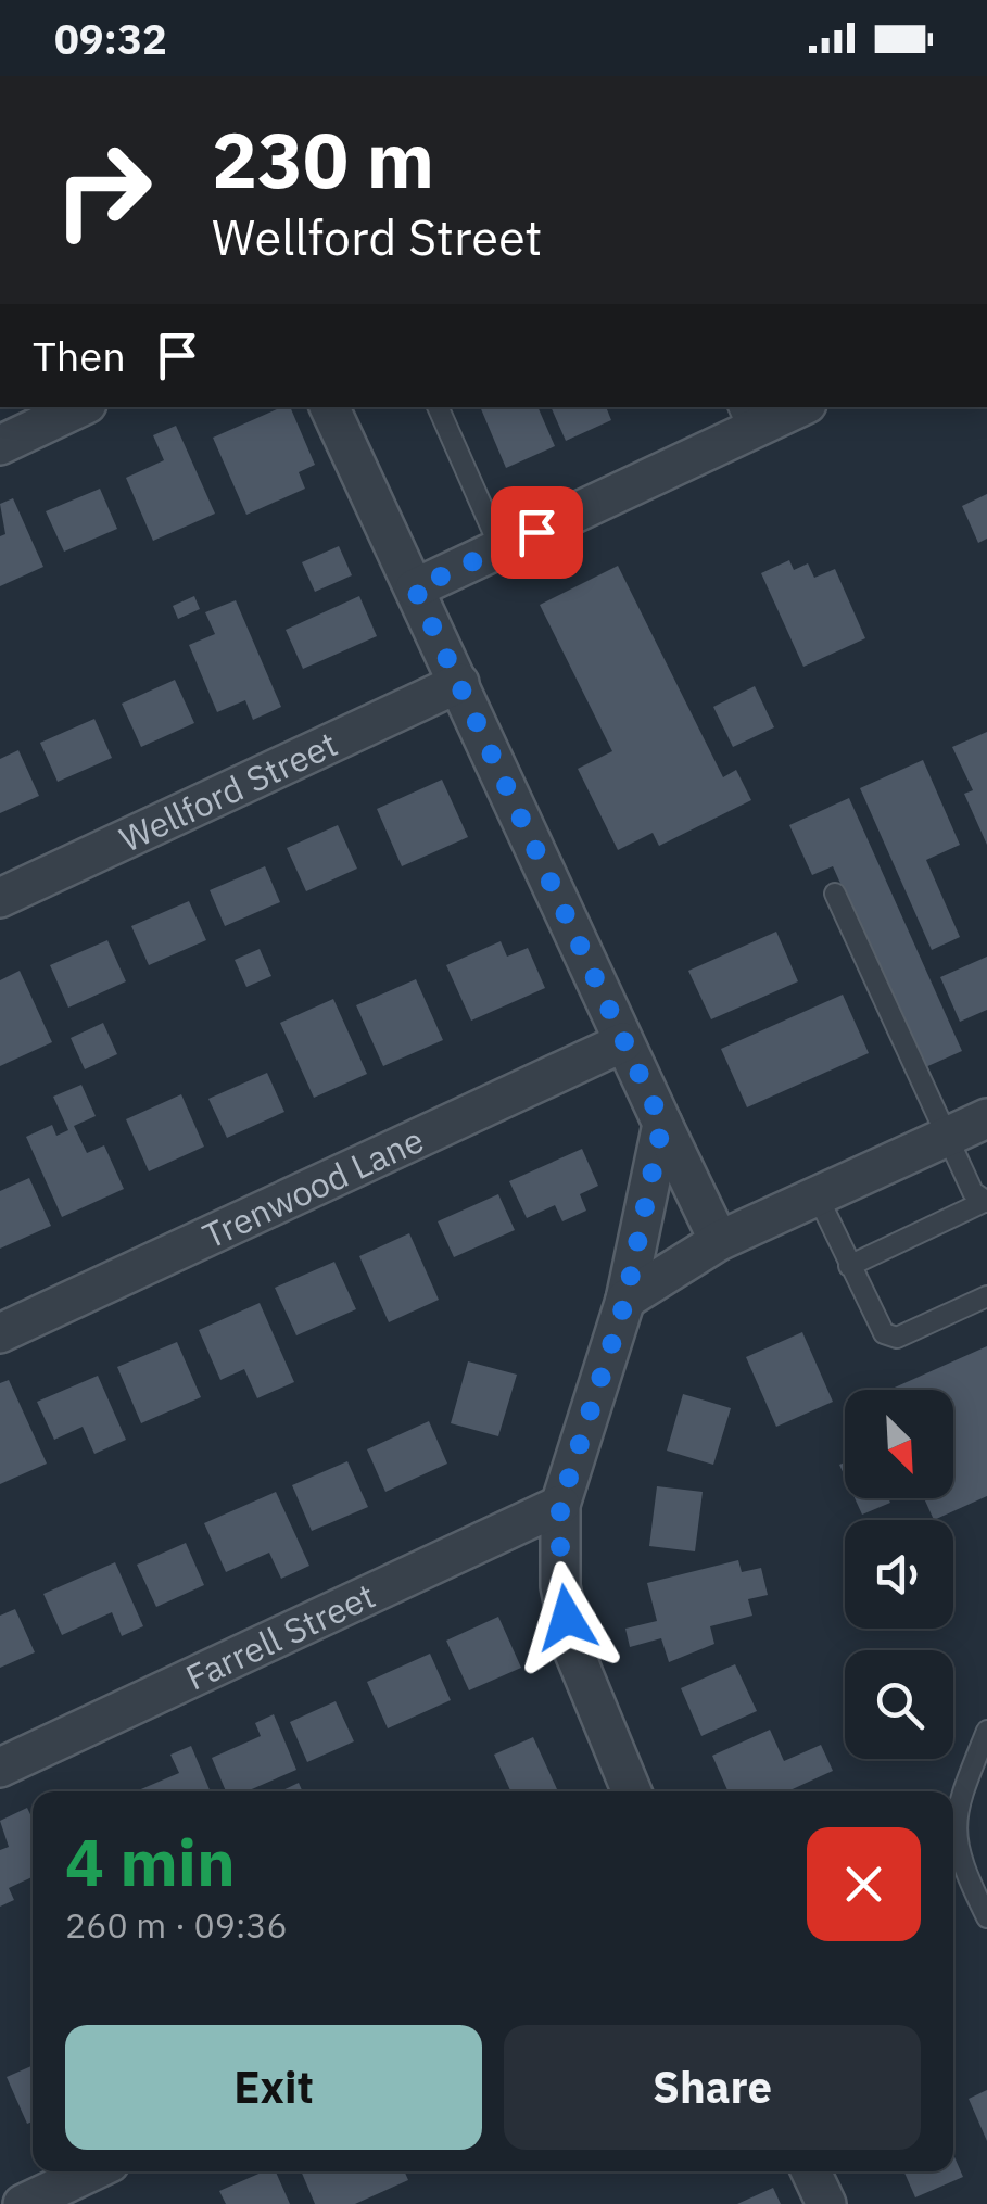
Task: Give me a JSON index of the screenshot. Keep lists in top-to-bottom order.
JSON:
{
  "streets": {
    "street": ["Wellford Street", "Trenwood Lane", "Farrell Street"]
  },
  "north": "bottom right",
  "page": {
    "status": "09:32",
    "turn": ["230 m", "Wellford Street"],
    "then": "Then",
    "heading": ["4 min", "260 m · 09:36"],
    "buttons": ["Exit", "Share"]
  }
}
